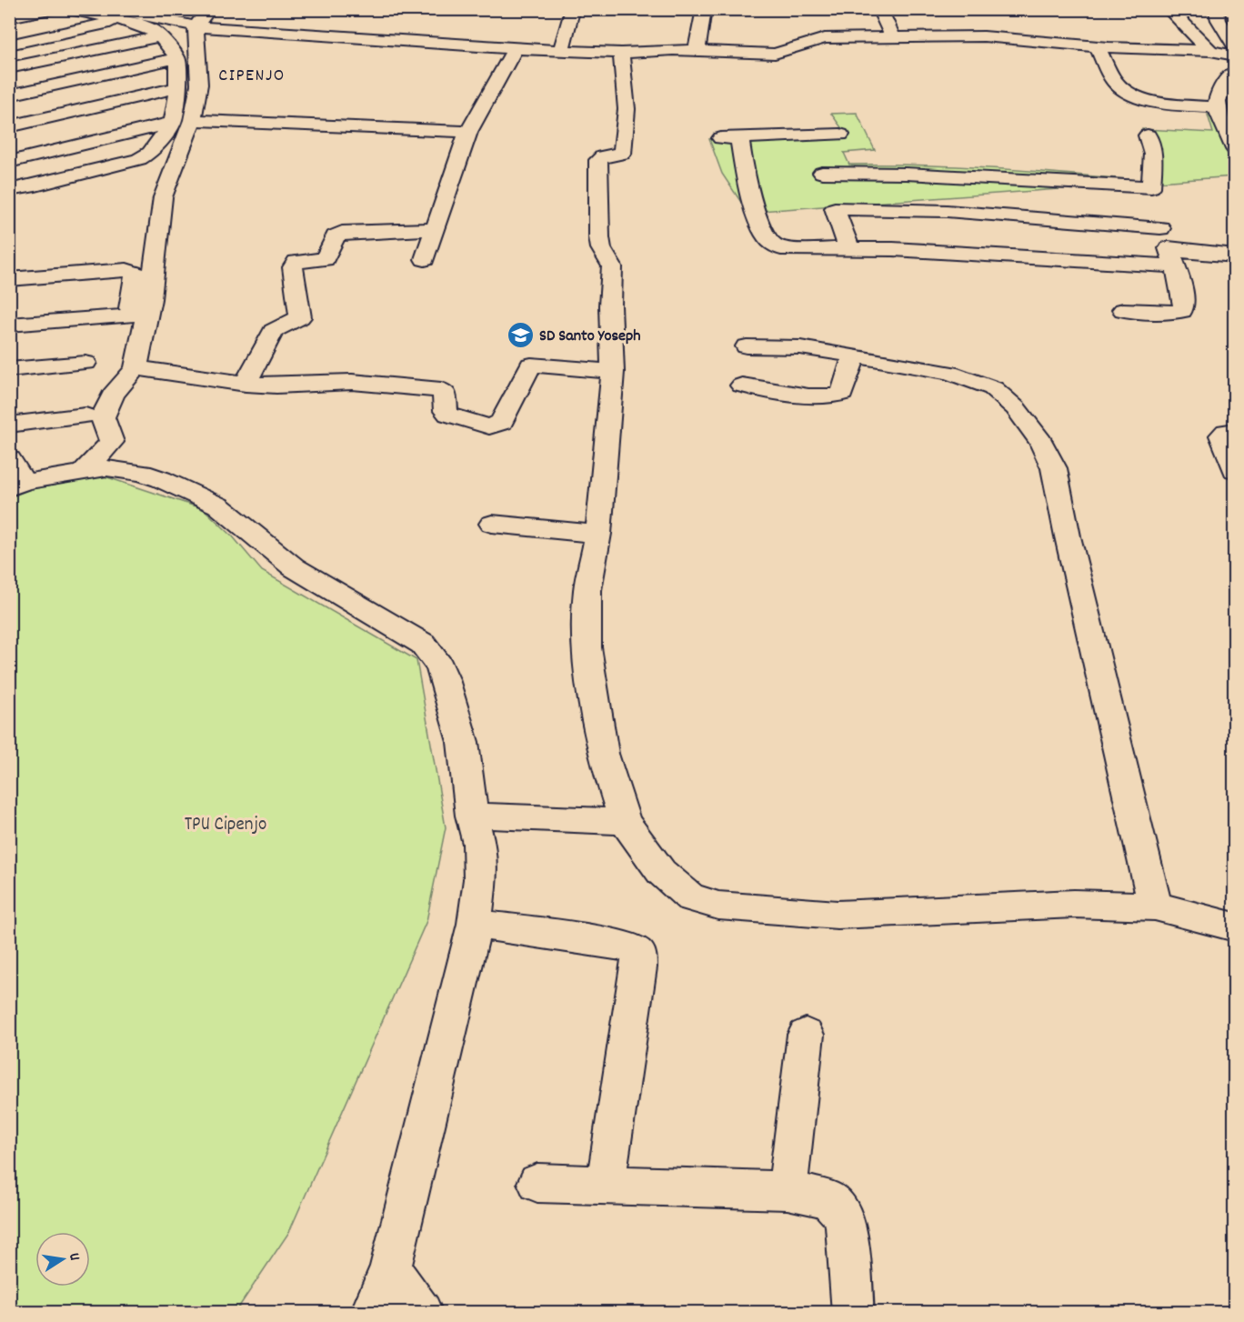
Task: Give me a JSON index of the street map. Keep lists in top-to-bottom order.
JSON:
{
  "districts": ["CIPENJO"],
  "parks": ["TPU Cipenjo"],
  "places": {
    "school or university": ["SD Santo Yoseph"]
  },
  "north": "right"
}
